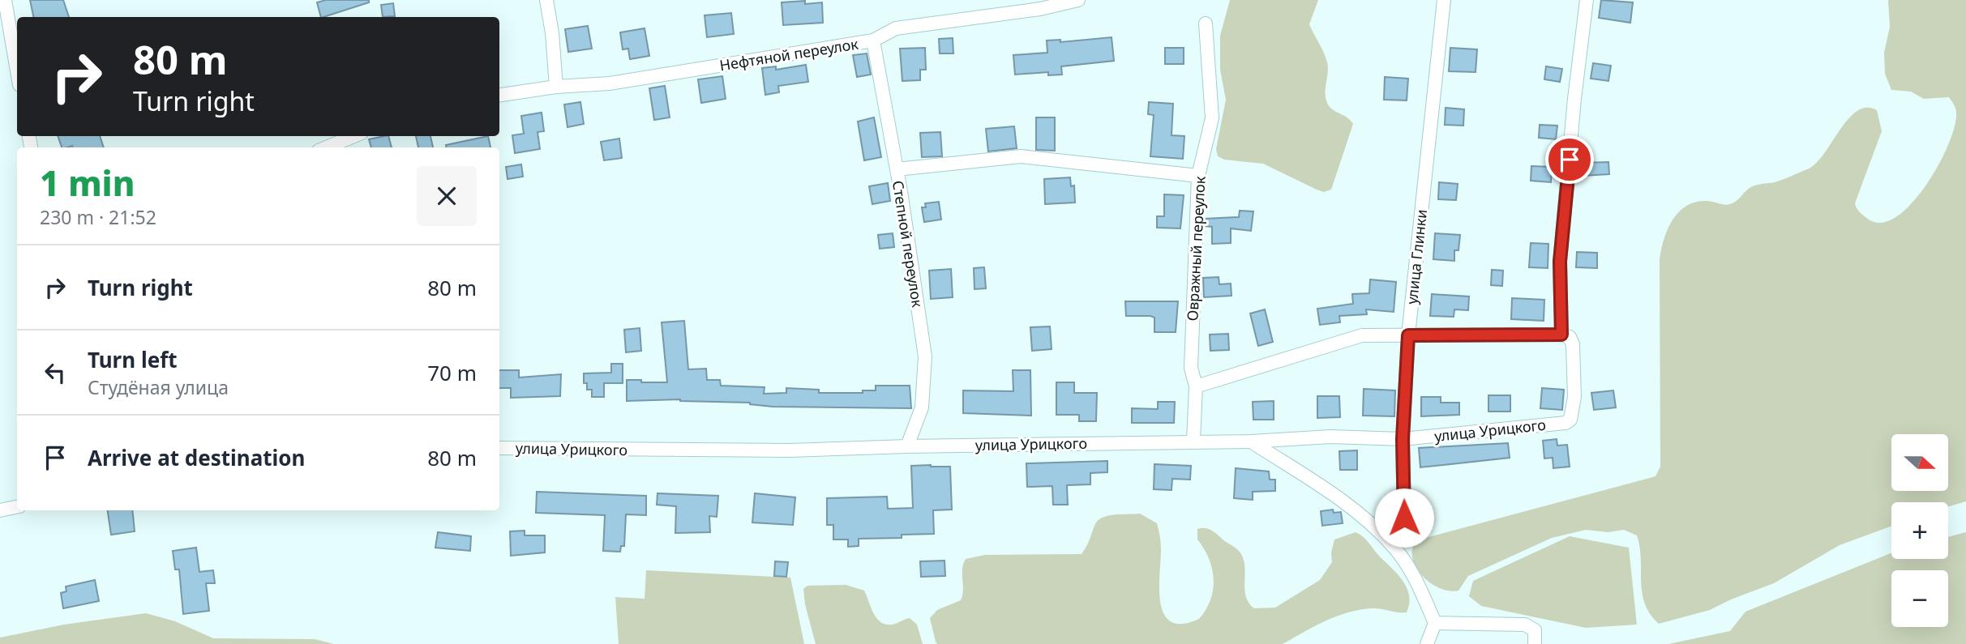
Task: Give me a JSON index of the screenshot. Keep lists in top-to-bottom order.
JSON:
{
  "streets": {
    "street": [
      "Нефтяной переулок",
      "Степной переулок",
      "Овражный переулок",
      "улица Глинки",
      "улица Урицкого"
    ]
  },
  "crossings": [
    ["Нефтяной переулок", "Степной переулок"],
    ["Степной переулок", "улица Урицкого"],
    ["Овражный переулок", "улица Урицкого"],
    ["улица Глинки", "улица Урицкого"]
  ],
  "north": "right",
  "page": {
    "turn": ["80 m", "Turn right"],
    "heading": ["1 min", "230 m · 21:52"],
    "list": [
      {
        "name": "Turn right",
        "value": "80 m"
      },
      {
        "name": "Turn left",
        "note": "Студёная улица",
        "value": "70 m"
      },
      {
        "name": "Arrive at destination",
        "value": "80 m"
      }
    ],
    "map_buttons": ["+", "−"]
  }
}
